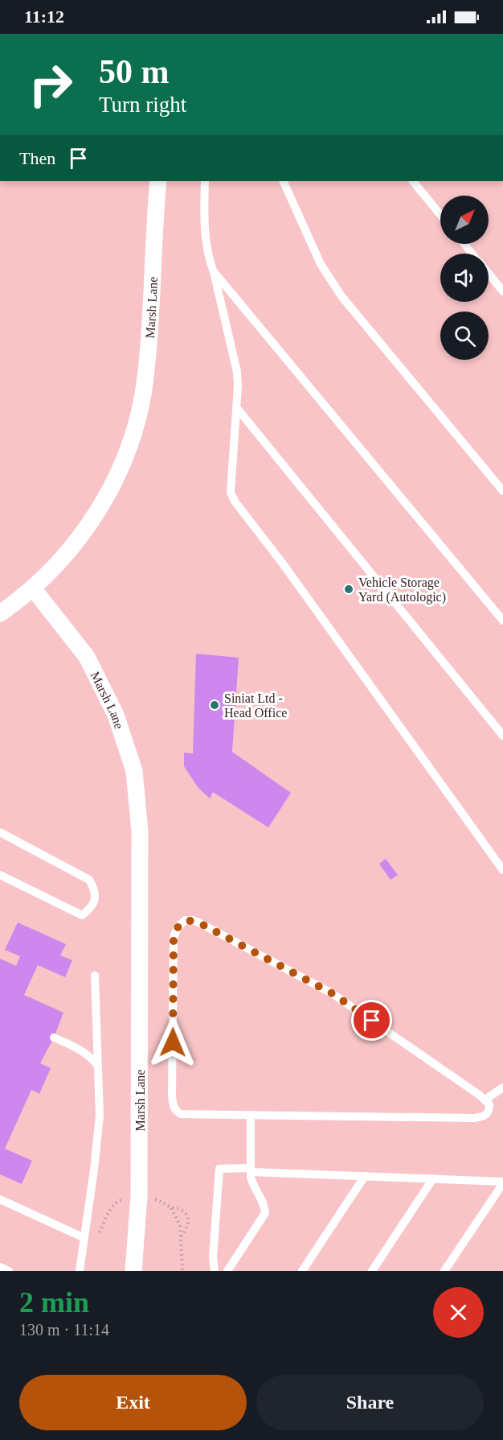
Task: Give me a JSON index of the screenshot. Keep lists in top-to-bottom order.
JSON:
{
  "streets": {
    "street": ["Marsh Lane"]
  },
  "places": ["Vehicle Storage Yard (Autologic)", "Siniat Ltd - Head Office"],
  "north": "top right",
  "page": {
    "status": "11:12",
    "turn": ["50 m", "Turn right"],
    "then": "Then",
    "heading": ["2 min", "130 m · 11:14"],
    "buttons": ["Exit", "Share"]
  }
}
